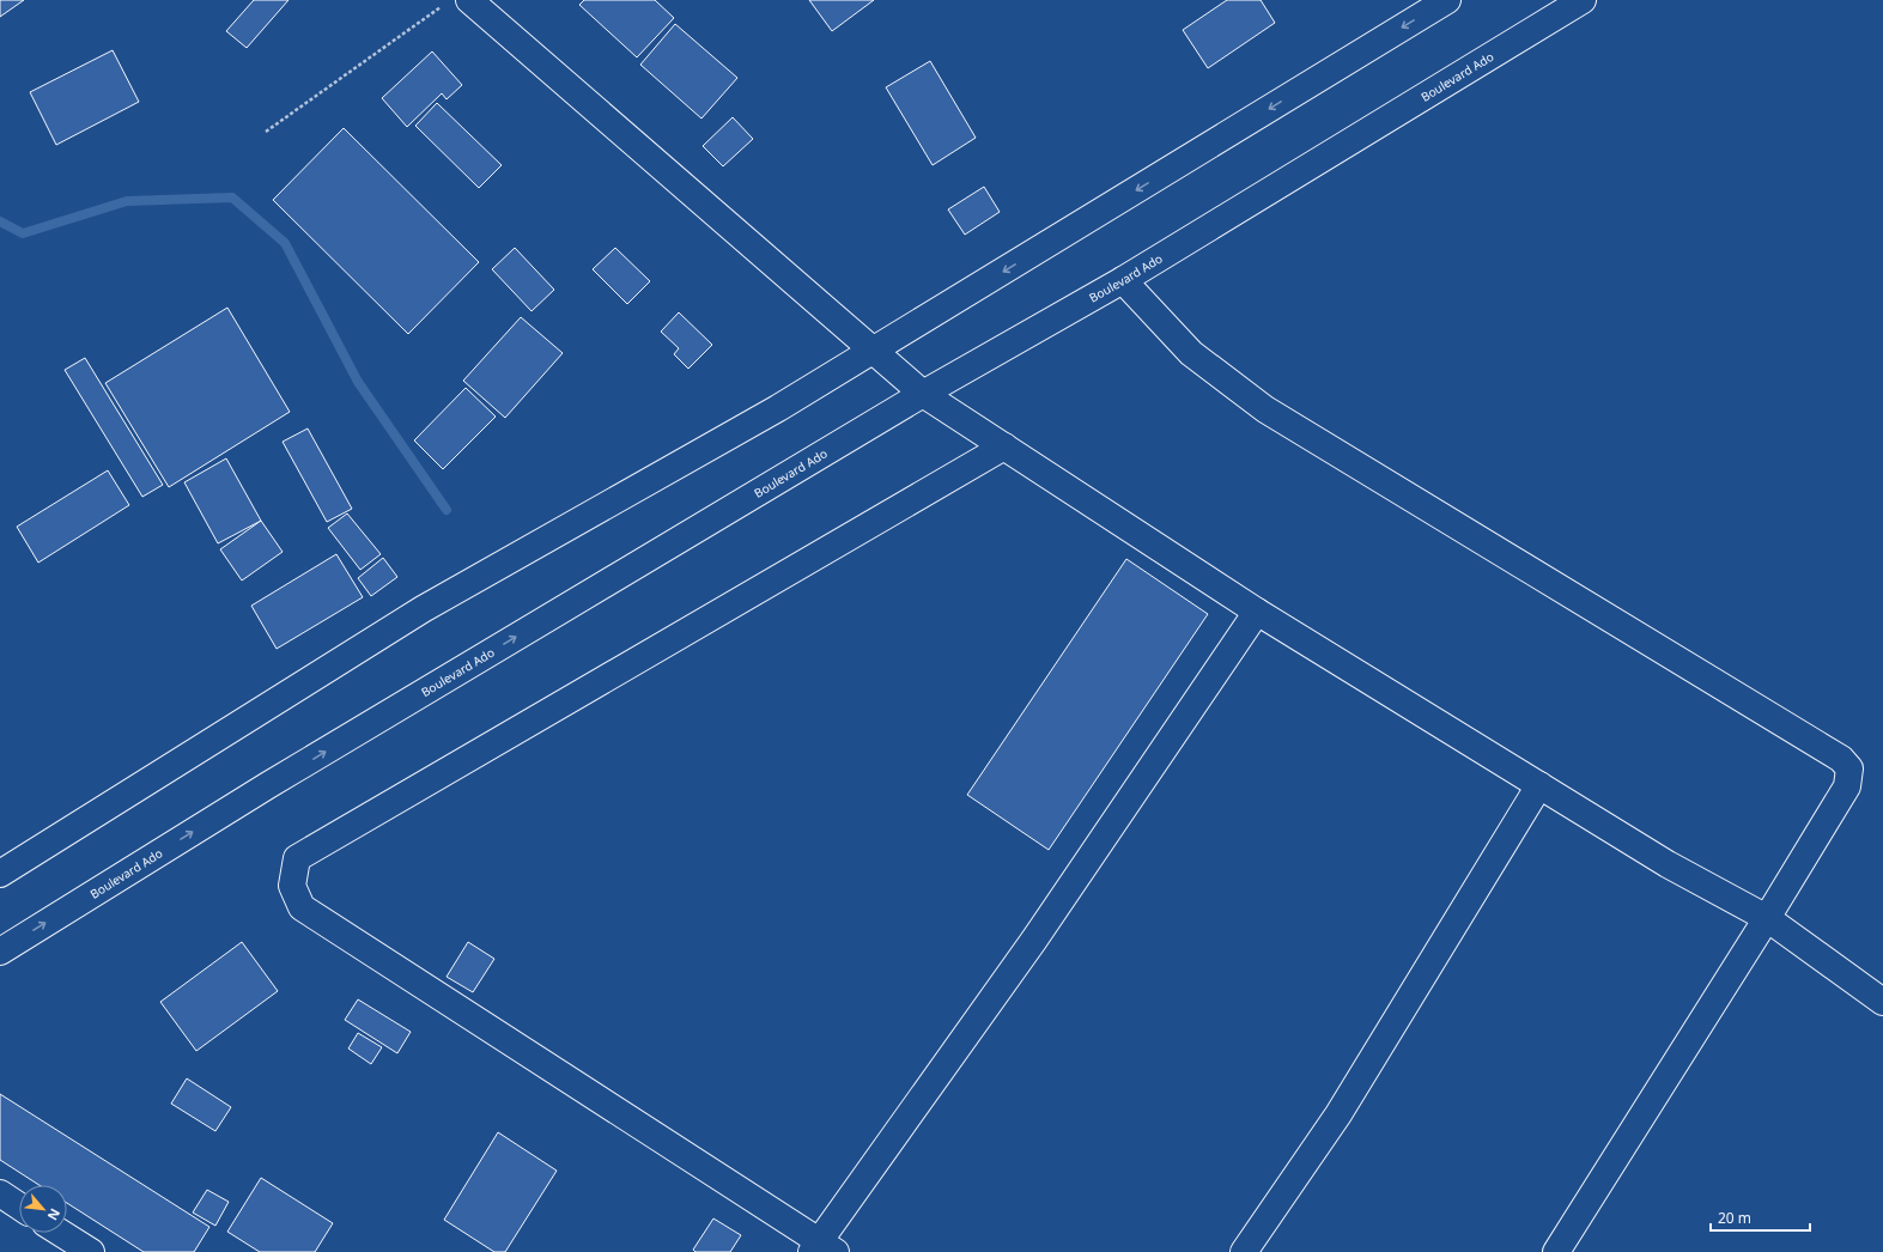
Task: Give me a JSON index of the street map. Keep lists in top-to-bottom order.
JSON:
{
  "streets": {
    "street": ["Boulevard Ado"]
  },
  "scale_bar": "20 m",
  "north": "bottom right"
}
